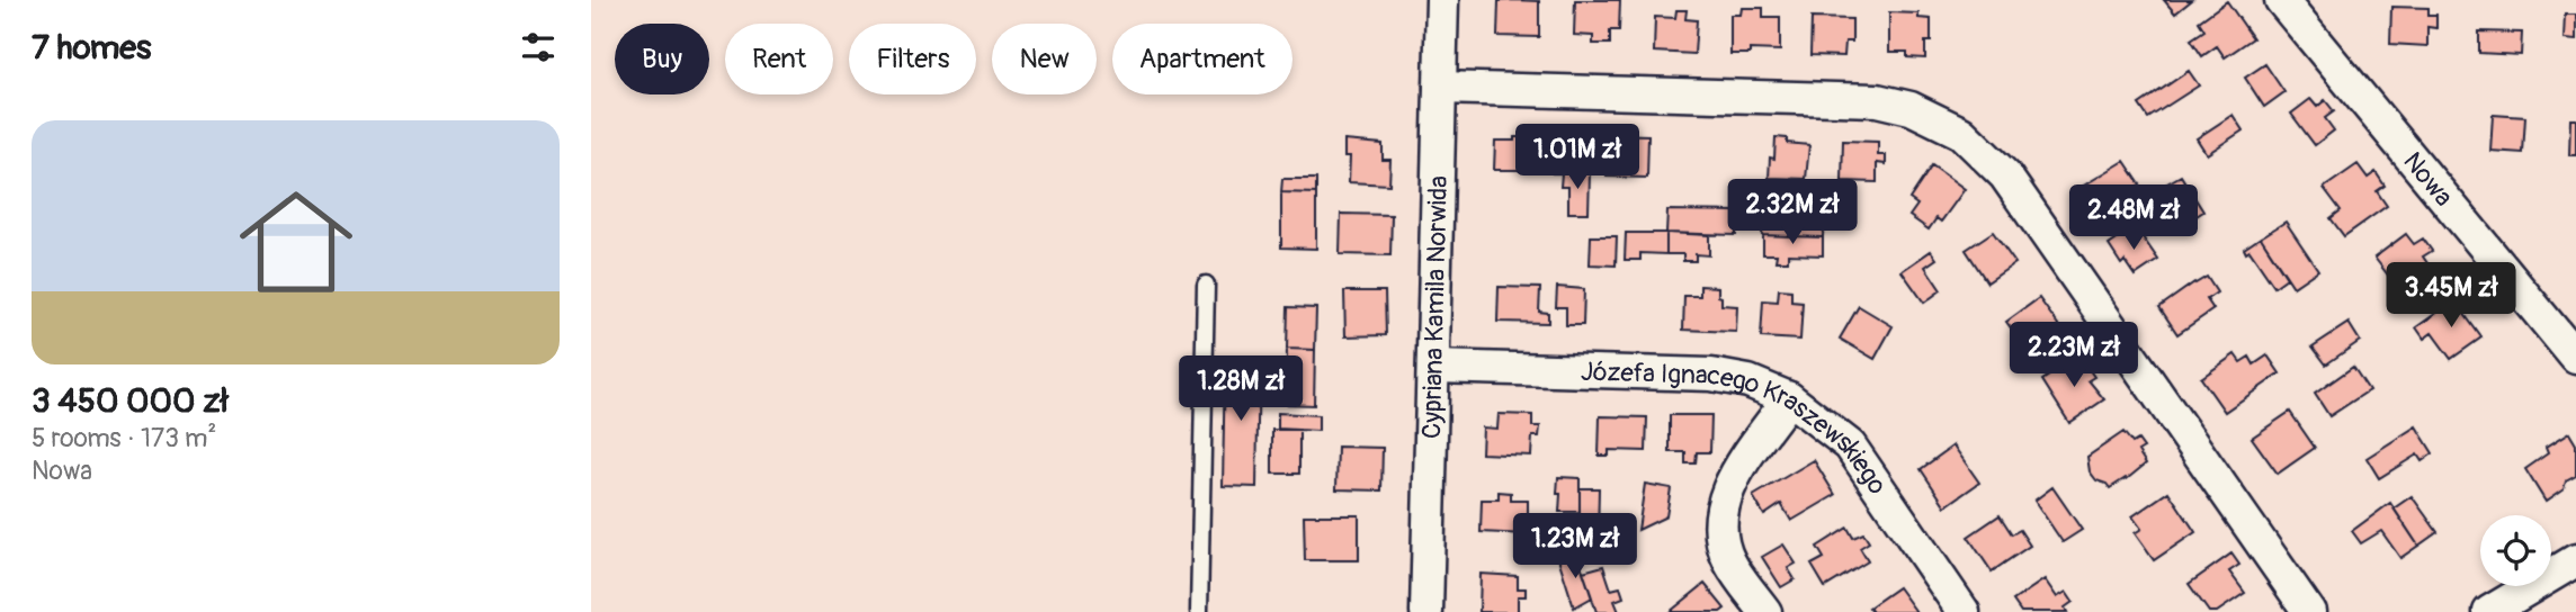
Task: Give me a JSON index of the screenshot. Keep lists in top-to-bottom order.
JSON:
{
  "streets": {
    "street": ["Nowa", "Cypriana Kamila Norwida", "Józefa Ignacego Kraszewskiego"]
  },
  "crossings": [
    ["Cypriana Kamila Norwida", "Józefa Ignacego Kraszewskiego"]
  ],
  "page": {
    "heading": "7 homes",
    "chip": [
      "Buy",
      "Rent",
      "Filters",
      "New",
      "Apartment"
    ],
    "list": [
      {
        "name": "3 450 000 zł",
        "note": "5 rooms · 173 m² · Nowa"
      }
    ],
    "price": [
      "1.01M zł",
      "2.32M zł",
      "2.48M zł",
      "3.45M zł",
      "2.23M zł",
      "1.28M zł",
      "1.23M zł"
    ]
  }
}
